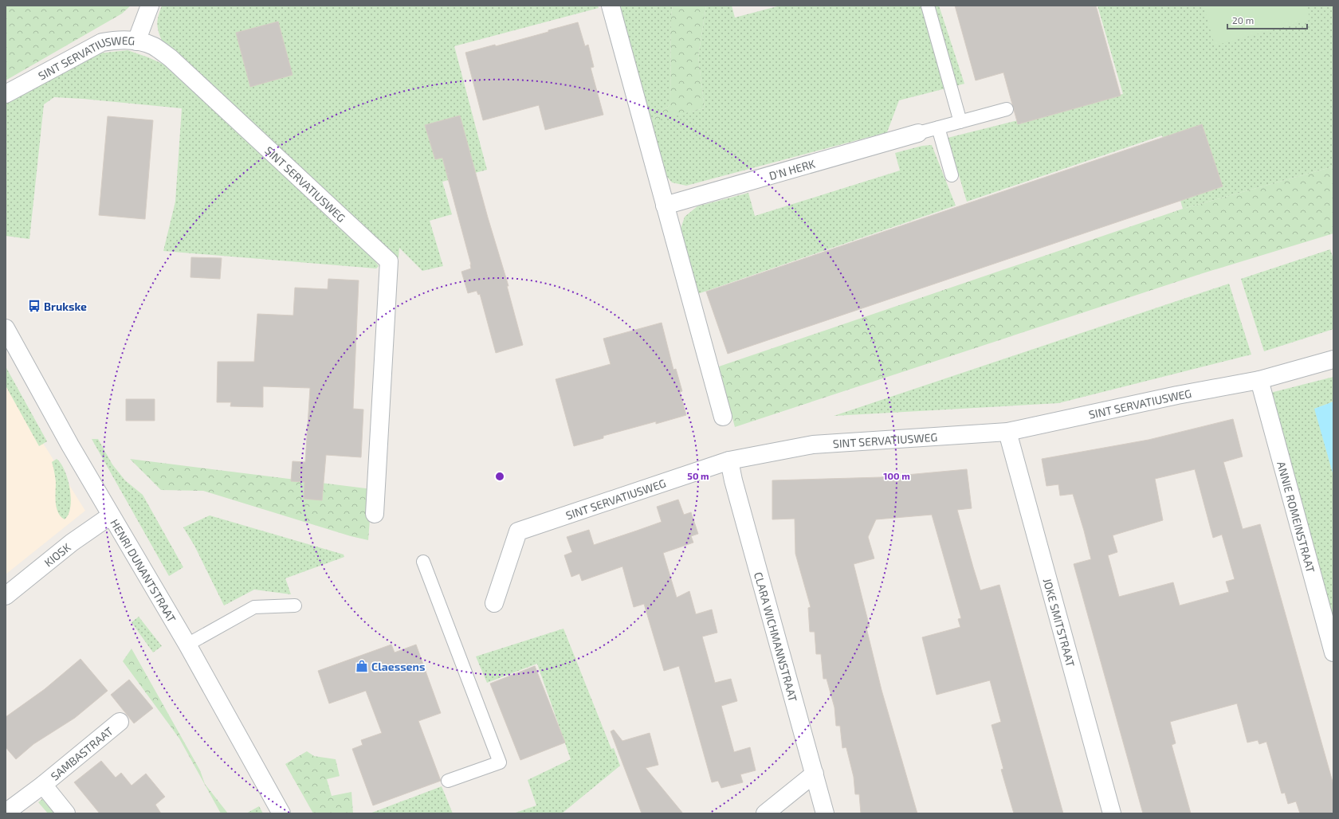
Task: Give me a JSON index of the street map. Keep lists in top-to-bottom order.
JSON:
{
  "streets": {
    "street": [
      "SINT SERVATIUSWEG",
      "D'N HERK",
      "ANNIE ROMEINSTRAAT",
      "KIOSK",
      "HENRI DUNANTSTRAAT",
      "JOKE SMITSTRAAT",
      "CLARA WICHMANNSTRAAT",
      "SAMBASTRAAT"
    ]
  },
  "crossings": [
    ["SINT SERVATIUSWEG", "ANNIE ROMEINSTRAAT"],
    ["SINT SERVATIUSWEG", "JOKE SMITSTRAAT"],
    ["SINT SERVATIUSWEG", "CLARA WICHMANNSTRAAT"],
    ["KIOSK", "HENRI DUNANTSTRAAT"]
  ],
  "places": {
    "bus stop": ["Brukske"],
    "shop": ["Claessens"]
  },
  "scale_bar": "20 m",
  "rings": ["50 m", "100 m"]
}
